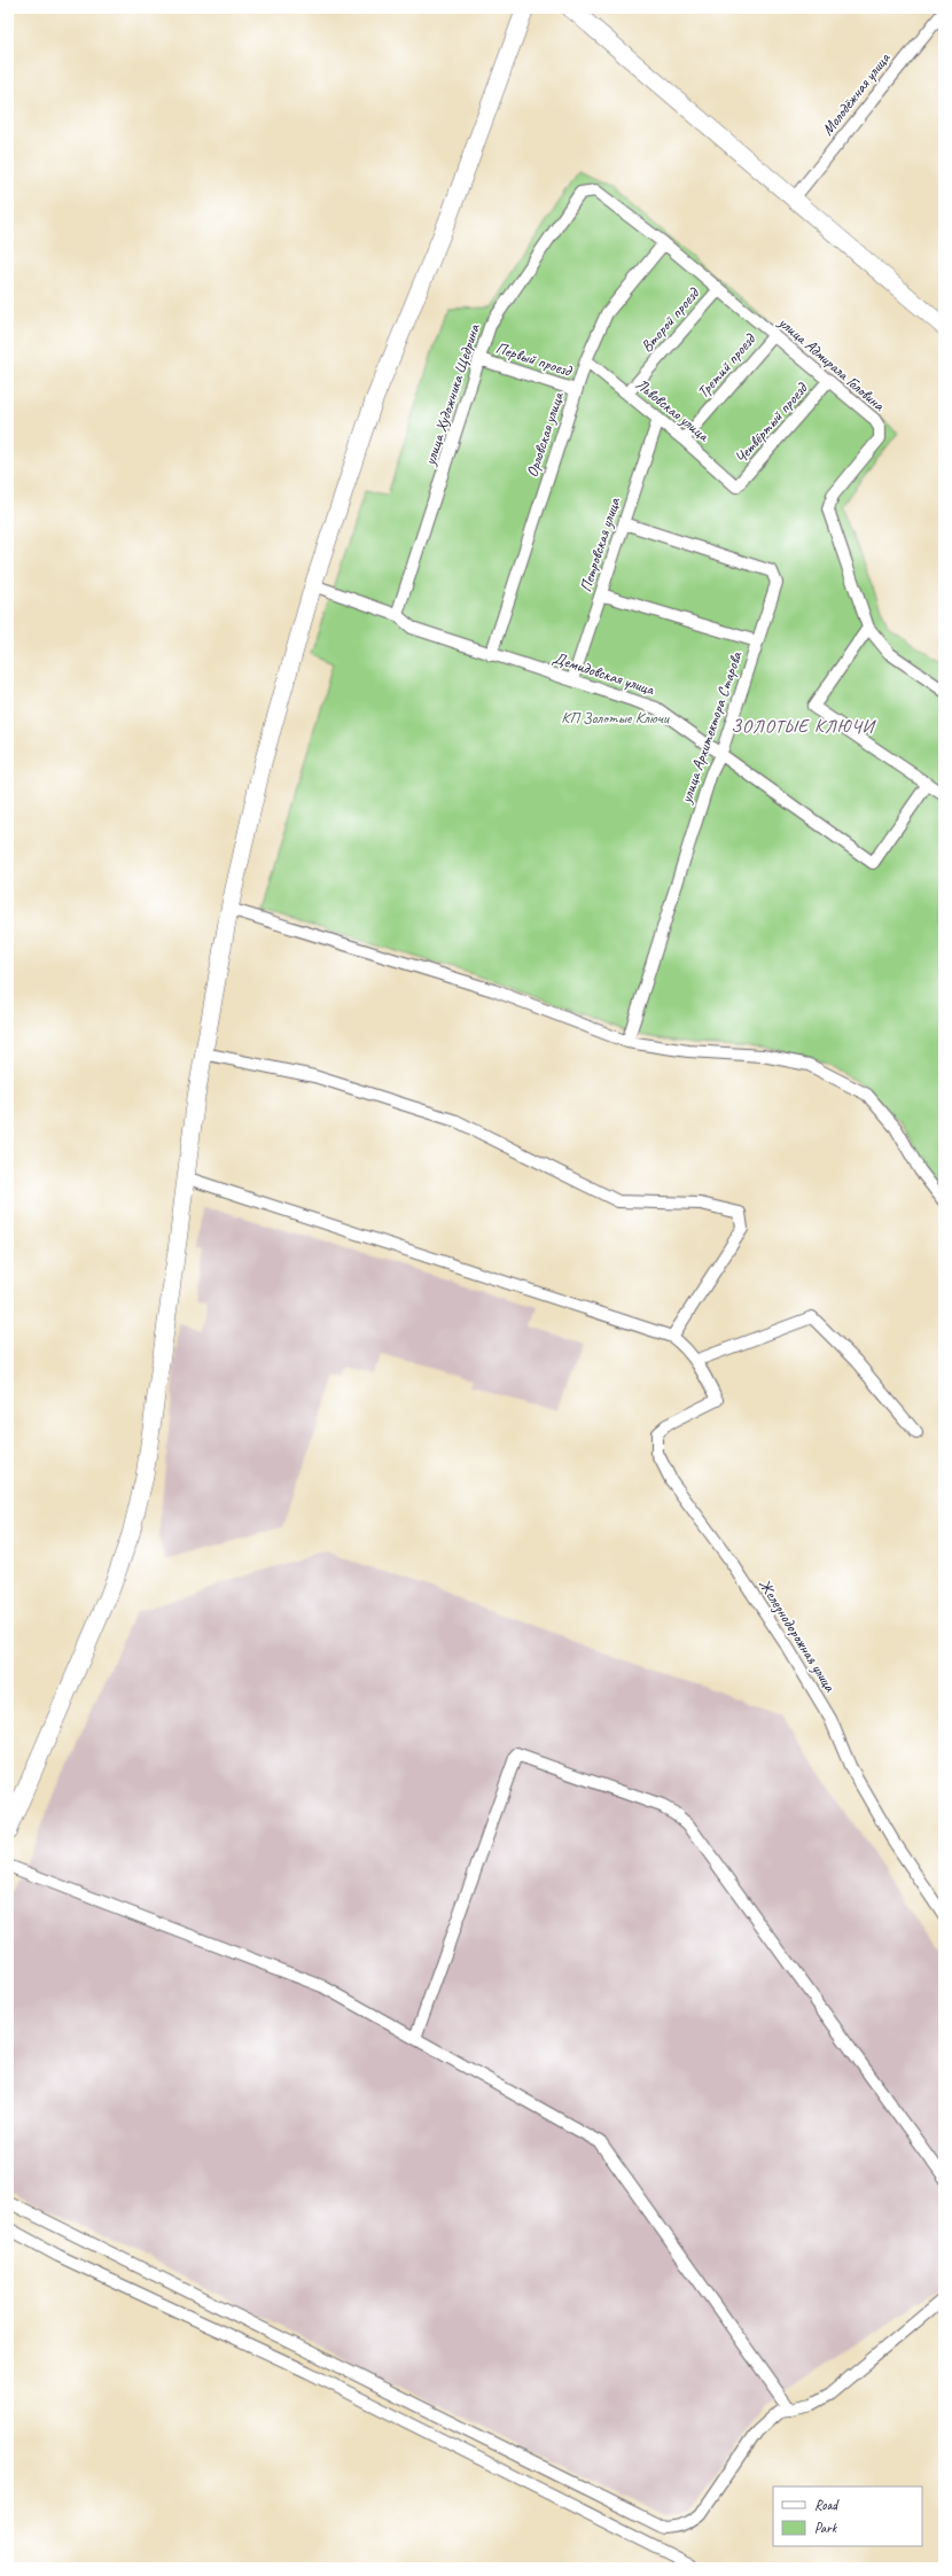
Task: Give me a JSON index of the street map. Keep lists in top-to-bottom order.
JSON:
{
  "streets": {
    "street": [
      "Молодёжная улица",
      "Второй проезд",
      "Первый проезд",
      "улица Адмирала Головина",
      "Третий проезд",
      "улица Художника Щедрина",
      "Львовская улица",
      "Четвёртый проезд",
      "Орловская улица",
      "Петровская улица",
      "Демидовская улица",
      "улица Архитектора Старова",
      "Железнодорожная улица"
    ]
  },
  "crossings": [
    ["Второй проезд", "улица Адмирала Головина"],
    ["Второй проезд", "Львовская улица"],
    ["Первый проезд", "улица Художника Щедрина"],
    ["Первый проезд", "Орловская улица"],
    ["улица Адмирала Головина", "Третий проезд"],
    ["улица Адмирала Головина", "улица Художника Щедрина"],
    ["улица Адмирала Головина", "Четвёртый проезд"],
    ["улица Адмирала Головина", "Орловская улица"],
    ["Третий проезд", "Львовская улица"],
    ["улица Художника Щедрина", "Демидовская улица"],
    ["Львовская улица", "Четвёртый проезд"],
    ["Львовская улица", "Орловская улица"],
    ["Львовская улица", "Петровская улица"],
    ["Орловская улица", "Демидовская улица"],
    ["Петровская улица", "Демидовская улица"],
    ["Петровская улица", "улица Архитектора Старова"],
    ["Демидовская улица", "улица Архитектора Старова"]
  ],
  "districts": ["ЗОЛОТЫЕ КЛЮЧИ"],
  "parks": ["КП Золотые Ключи"],
  "legend": ["Road", "Park"]
}
